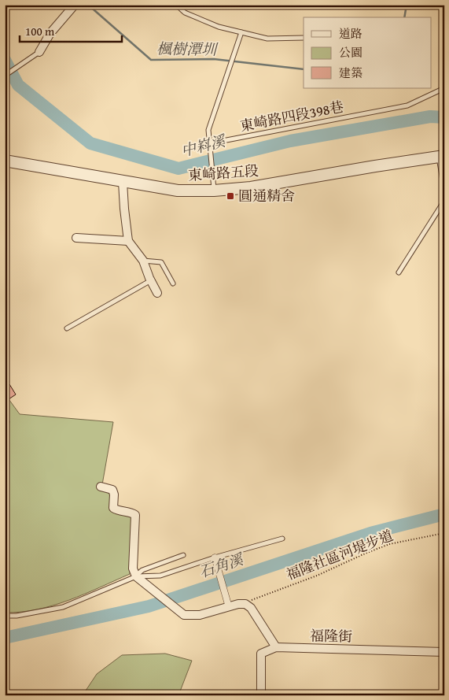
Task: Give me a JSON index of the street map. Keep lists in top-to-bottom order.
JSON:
{
  "streets": {
    "street": ["東崎路五段", "福隆街"],
    "lane": ["東崎路四段398巷"],
    "path": ["福隆社區河堤步道"]
  },
  "water": ["楓樹潭圳", "中嵙溪", "石角溪"],
  "places": {
    "transit": ["圓通精舍"]
  },
  "legend": ["道路", "公園", "建築"],
  "scale_bar": "100 m"
}
